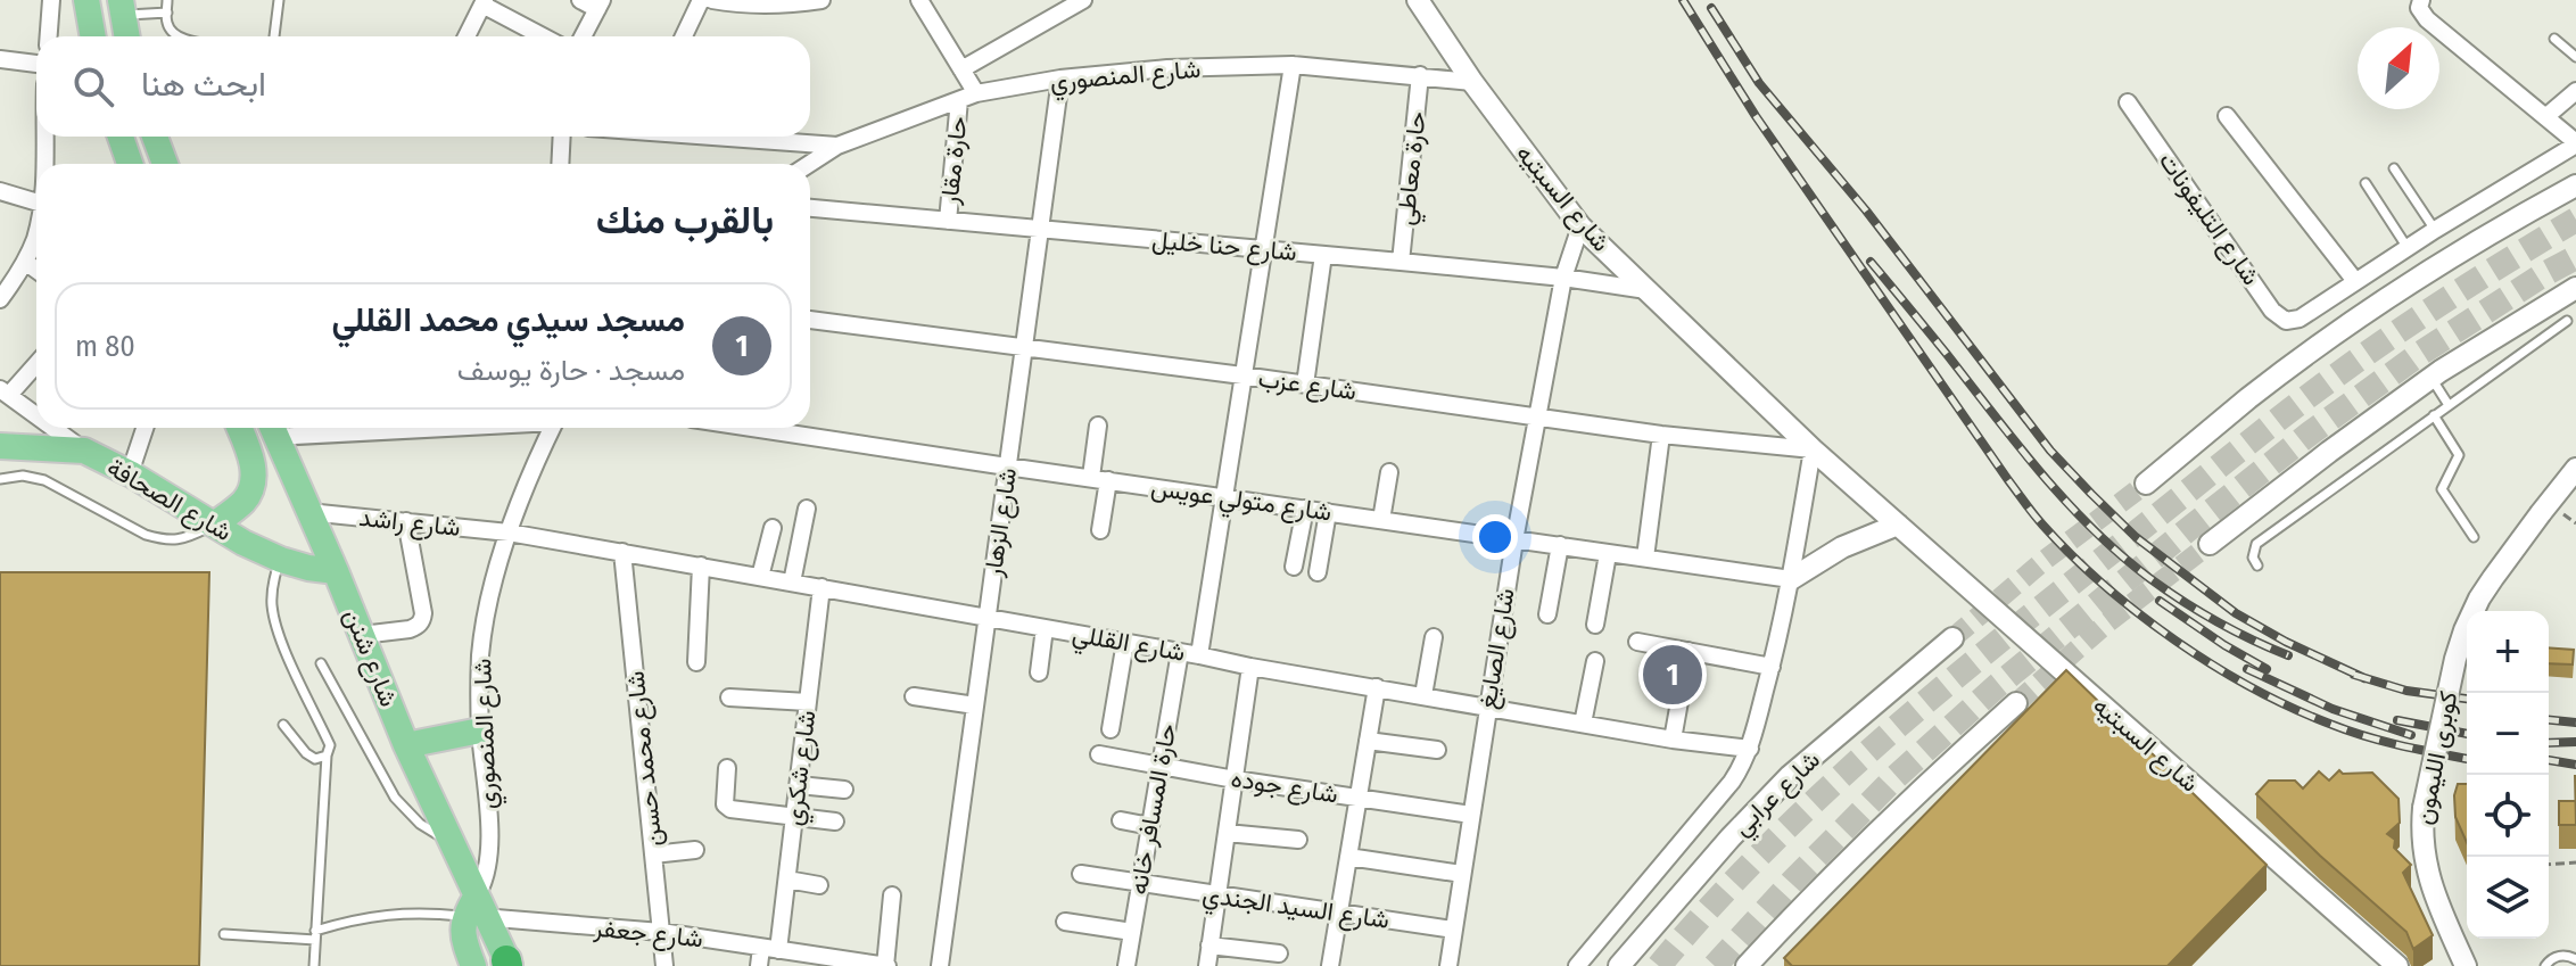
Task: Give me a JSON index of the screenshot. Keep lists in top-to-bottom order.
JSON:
{
  "streets": {
    "main road": ["شارع الصحافة", "شارع شنن"],
    "street": [
      "شارع المنصوري",
      "حارة مقار",
      "حارة معاطي",
      "شارع السبتيه",
      "شارع التليفونات",
      "شارع حنا خليل",
      "شارع عزب",
      "شارع متولي عويس",
      "شارع راشد",
      "شارع الزهار",
      "شارع القللي",
      "شارع الصايغ",
      "كوبرى الليمون",
      "شارع محمد حسن",
      "شارع شكري",
      "شارع جوده",
      "شارع عرابي",
      "حارة المسافر خانه",
      "شارع السيد الجندي",
      "شارع جعفر"
    ]
  },
  "crossings": [
    ["شارع المنصوري", "حارة مقار"],
    ["شارع المنصوري", "حارة معاطي"],
    ["شارع المنصوري", "شارع السبتيه"],
    ["شارع المنصوري", "شارع راشد"],
    ["شارع المنصوري", "شارع الزهار"],
    ["شارع المنصوري", "شارع القللي"],
    ["شارع المنصوري", "شارع شنن"],
    ["شارع المنصوري", "شارع جعفر"],
    ["حارة مقار", "شارع حنا خليل"],
    ["حارة معاطي", "شارع حنا خليل"],
    ["شارع السبتيه", "شارع حنا خليل"],
    ["شارع السبتيه", "شارع عزب"],
    ["شارع السبتيه", "شارع الصايغ"],
    ["شارع حنا خليل", "شارع الزهار"],
    ["شارع حنا خليل", "شارع الصايغ"],
    ["شارع عزب", "شارع الزهار"],
    ["شارع عزب", "شارع الصايغ"],
    ["شارع الصحافة", "شارع شنن"],
    ["شارع متولي عويس", "شارع الزهار"],
    ["شارع متولي عويس", "شارع الصايغ"],
    ["شارع راشد", "شارع القللي"],
    ["شارع راشد", "شارع شنن"],
    ["شارع الزهار", "شارع القللي"],
    ["شارع القللي", "شارع الصايغ"],
    ["شارع القللي", "شارع محمد حسن"],
    ["شارع القللي", "شارع شكري"],
    ["شارع القللي", "حارة المسافر خانه"],
    ["شارع الصايغ", "شارع جوده"],
    ["شارع الصايغ", "شارع السيد الجندي"],
    ["شارع شنن", "شارع جعفر"],
    ["شارع محمد حسن", "شارع جعفر"],
    ["شارع شكري", "شارع جعفر"],
    ["شارع جوده", "حارة المسافر خانه"],
    ["حارة المسافر خانه", "شارع السيد الجندي"]
  ],
  "north": "top right",
  "page": {
    "search": "ابحث هنا",
    "heading": "بالقرب منك",
    "list": [
      {
        "mark": "1",
        "name": "مسجد سيدي محمد القللي",
        "note": "مسجد · حارة يوسف",
        "value": "80 m"
      }
    ],
    "map_buttons": ["+", "−"],
    "pins": "1"
  }
}
